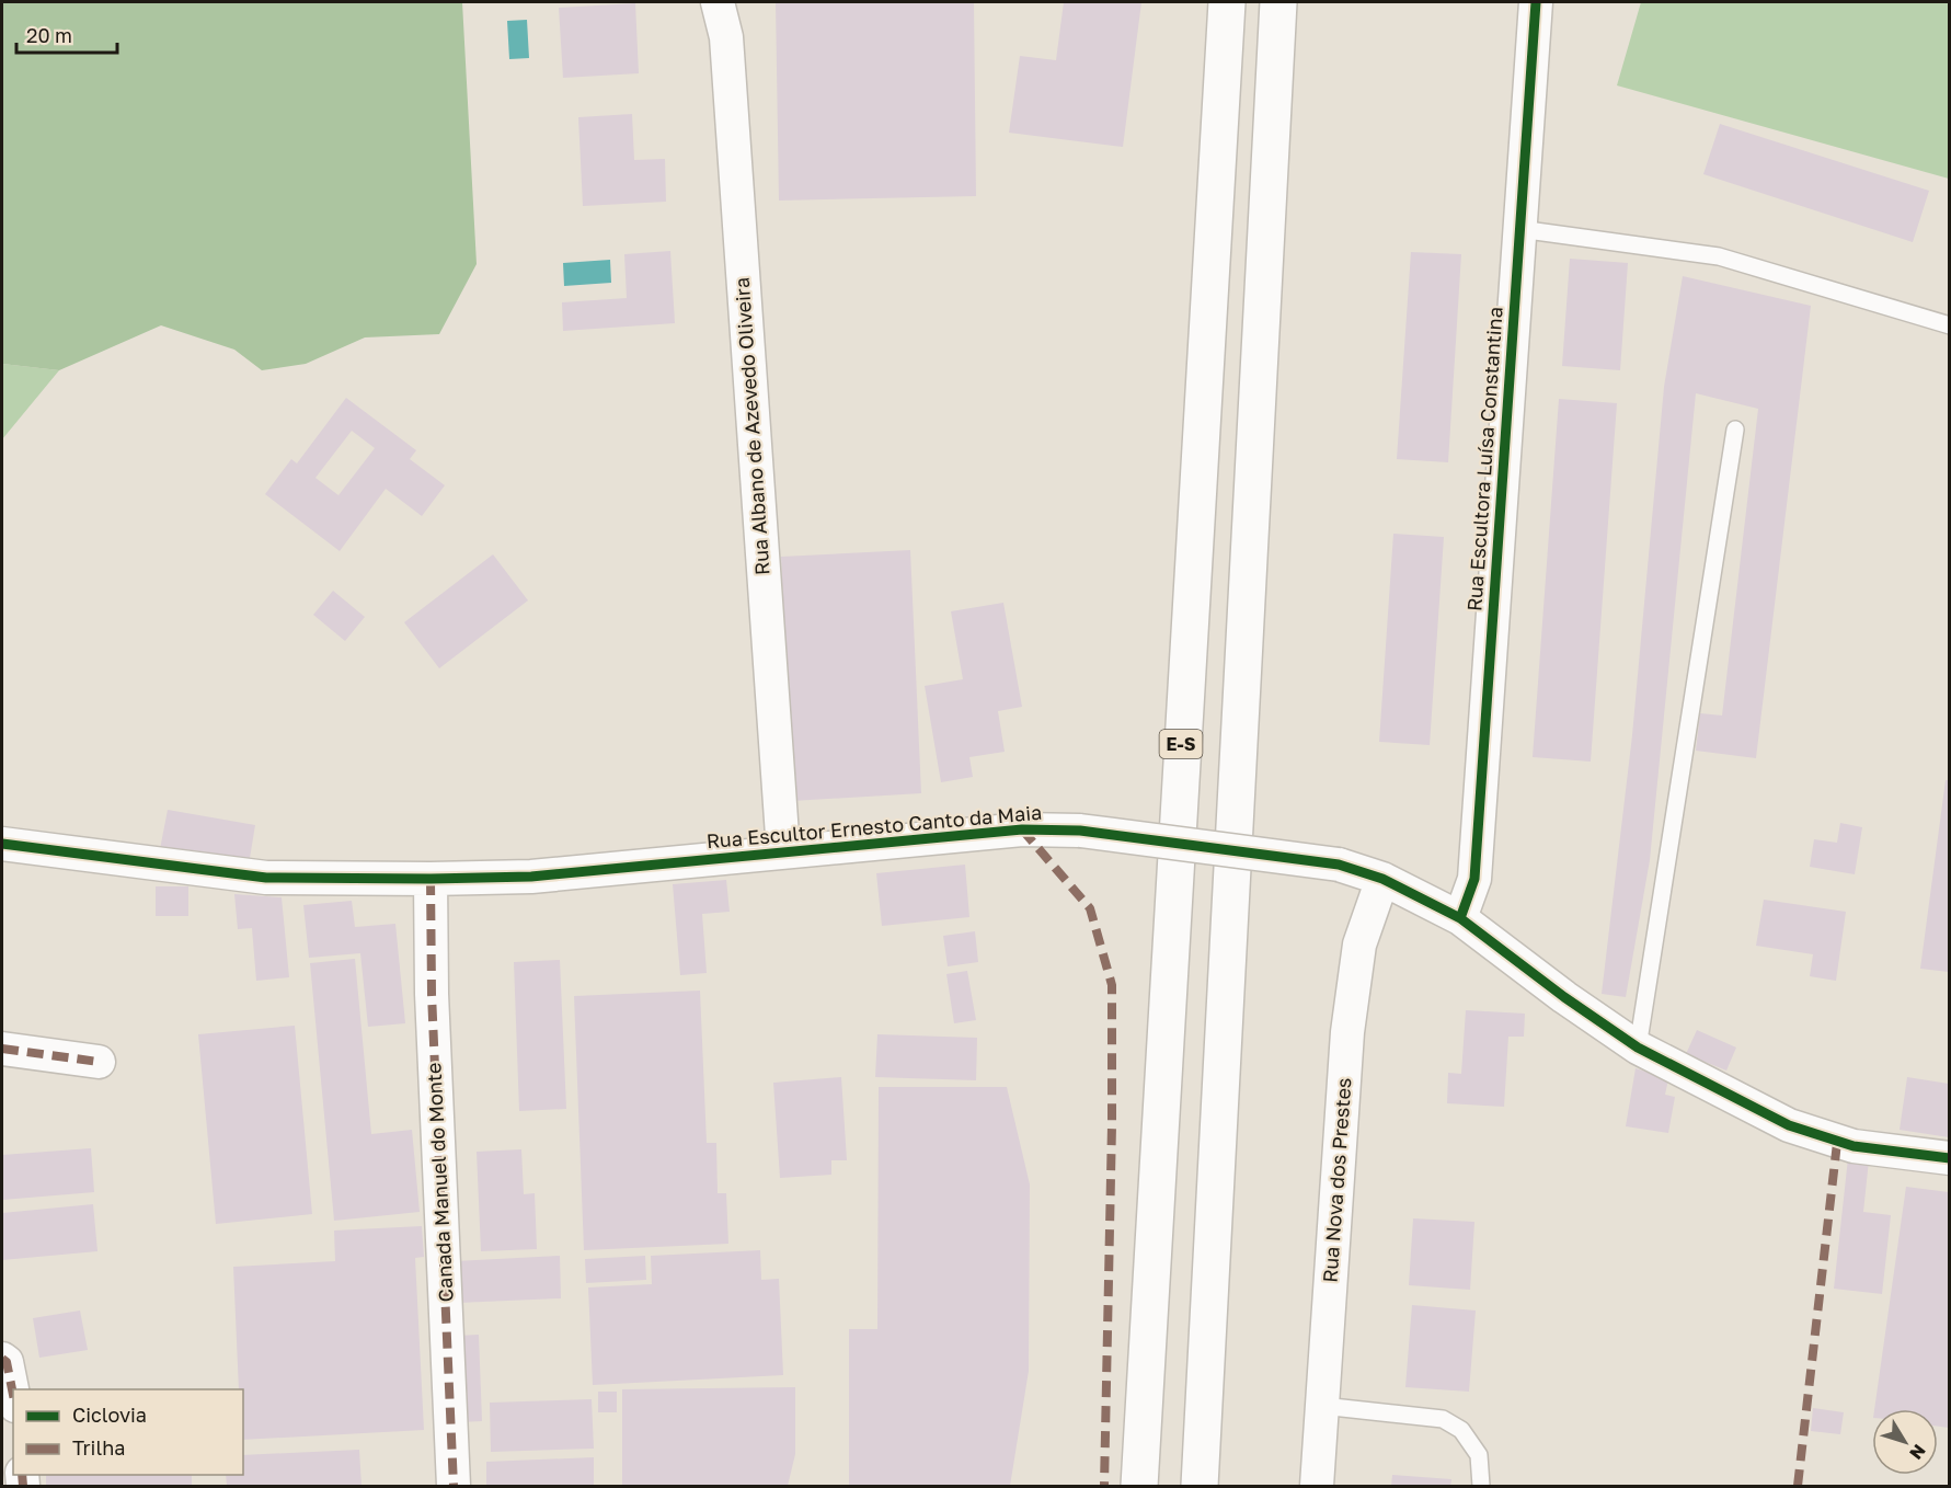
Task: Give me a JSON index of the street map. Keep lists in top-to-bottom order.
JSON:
{
  "streets": {
    "highway": ["E-S"],
    "street": [
      "Rua Albano de Azevedo Oliveira",
      "Rua Escultora Luísa Constantina",
      "Rua Escultor Ernesto Canto da Maia",
      "Rua Nova dos Prestes",
      "Canada Manuel do Monte"
    ]
  },
  "crossings": [
    ["Rua Albano de Azevedo Oliveira", "Rua Escultor Ernesto Canto da Maia"],
    ["Rua Escultora Luísa Constantina", "Rua Escultor Ernesto Canto da Maia"],
    ["Rua Escultor Ernesto Canto da Maia", "Rua Nova dos Prestes"],
    ["Rua Escultor Ernesto Canto da Maia", "Canada Manuel do Monte"]
  ],
  "legend": ["Ciclovia", "Trilha"],
  "scale_bar": "20 m",
  "north": "bottom right"
}
